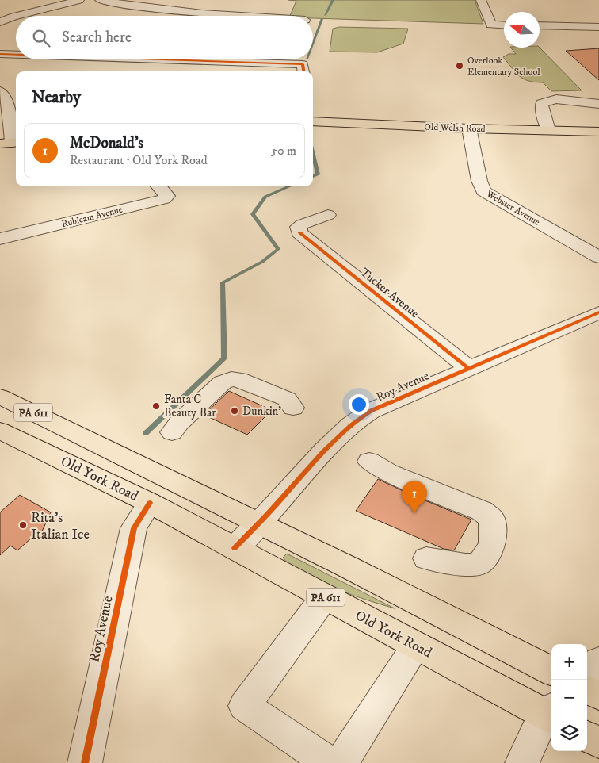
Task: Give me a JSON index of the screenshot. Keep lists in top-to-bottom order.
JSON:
{
  "streets": {
    "main road": ["Old Welsh Road", "PA 611", "Old York Road"],
    "street": [
      "Webster Avenue",
      "Rubicam Avenue",
      "Tucker Avenue",
      "Roy Avenue"
    ]
  },
  "crossings": [
    ["Old Welsh Road", "Webster Avenue"],
    ["Tucker Avenue", "Roy Avenue"],
    ["Roy Avenue", "PA 611"],
    ["Roy Avenue", "Old York Road"]
  ],
  "places": [
    "Overlook Elementary School",
    "Fanta C Beauty Bar",
    "Dunkin'",
    "Rita's Italian Ice"
  ],
  "north": "left",
  "page": {
    "search": "Search here",
    "heading": "Nearby",
    "list": [
      {
        "mark": "1",
        "name": "McDonald's",
        "note": "Restaurant · Old York Road",
        "value": "50 m"
      }
    ],
    "pins": "1",
    "map_buttons": ["+", "−"]
  }
}
